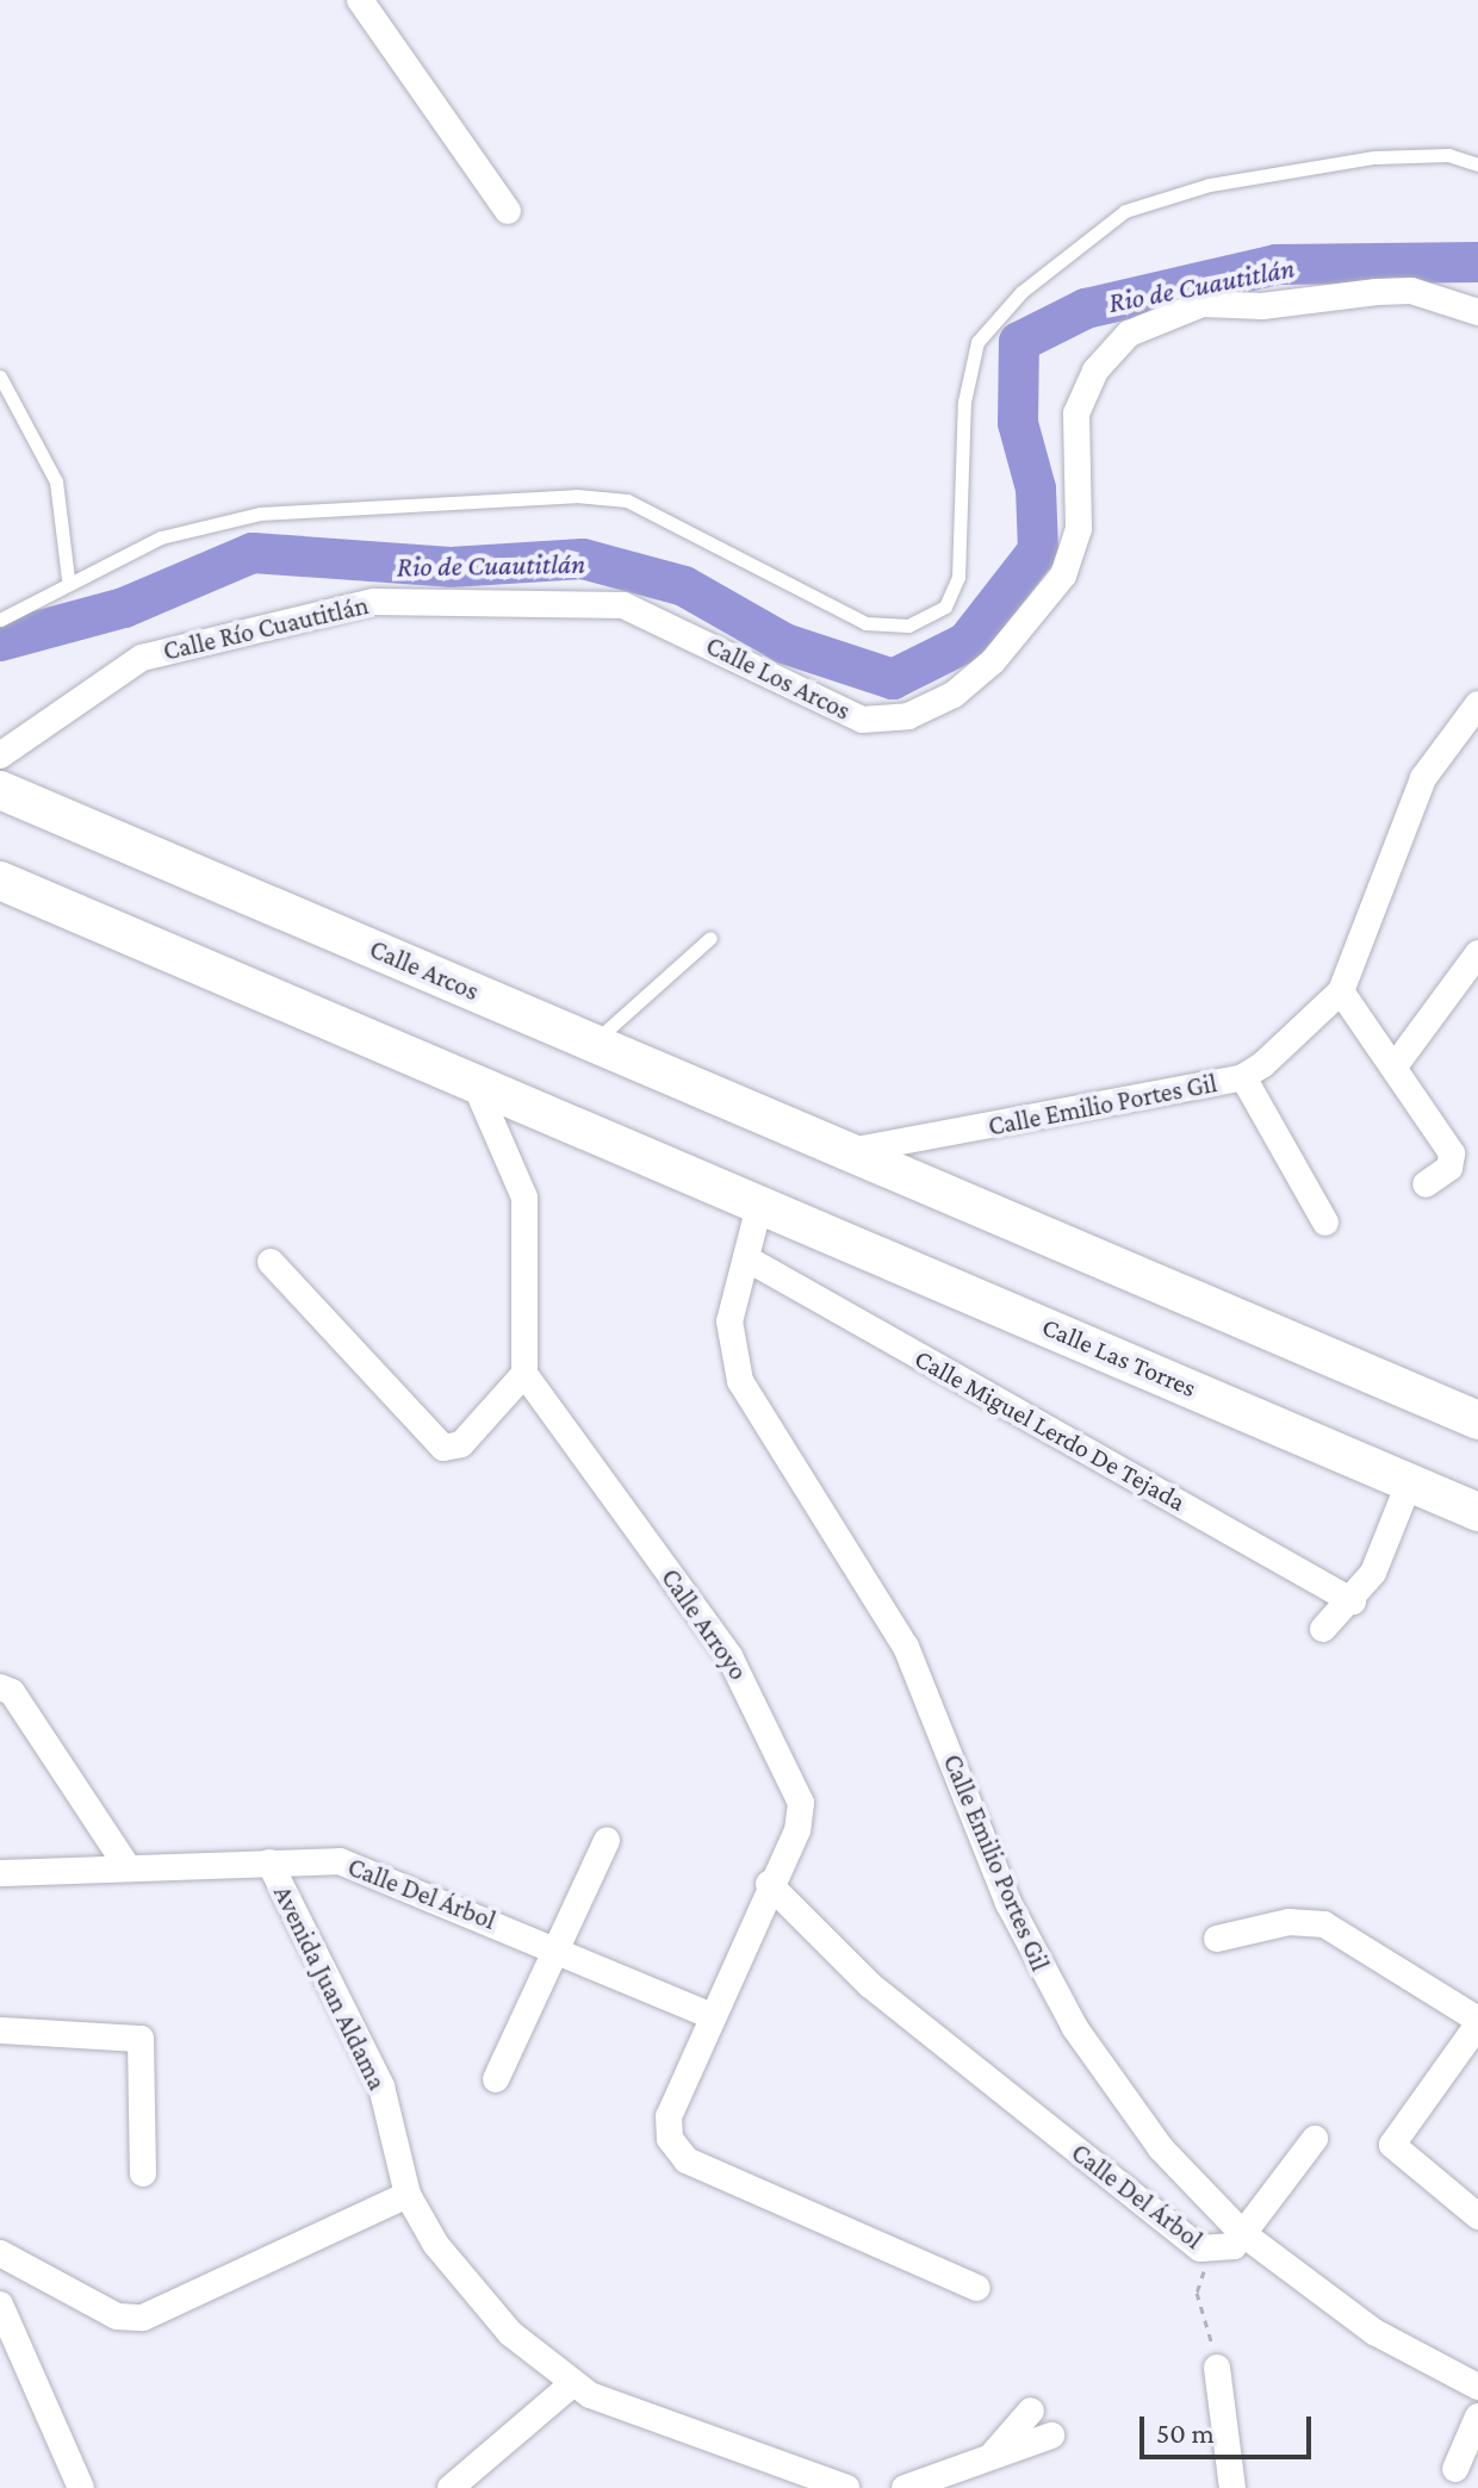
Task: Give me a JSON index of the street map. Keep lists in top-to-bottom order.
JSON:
{
  "streets": {
    "main road": ["Calle Arcos", "Calle Las Torres"],
    "street": [
      "Calle Río Cuautitlán",
      "Calle Los Arcos",
      "Calle Emilio Portes Gil",
      "Calle Miguel Lerdo De Tejada",
      "Calle Arroyo",
      "Calle Del Árbol",
      "Avenida Juan Aldama"
    ]
  },
  "crossings": [
    ["Calle Río Cuautitlán", "Calle Los Arcos"],
    ["Calle Arcos", "Calle Emilio Portes Gil"],
    ["Calle Emilio Portes Gil", "Calle Las Torres"],
    ["Calle Emilio Portes Gil", "Calle Miguel Lerdo De Tejada"],
    ["Calle Arroyo", "Calle Del Árbol"],
    ["Calle Del Árbol", "Avenida Juan Aldama"]
  ],
  "water": ["Rio de Cuautitlán"],
  "scale_bar": "50 m"
}
